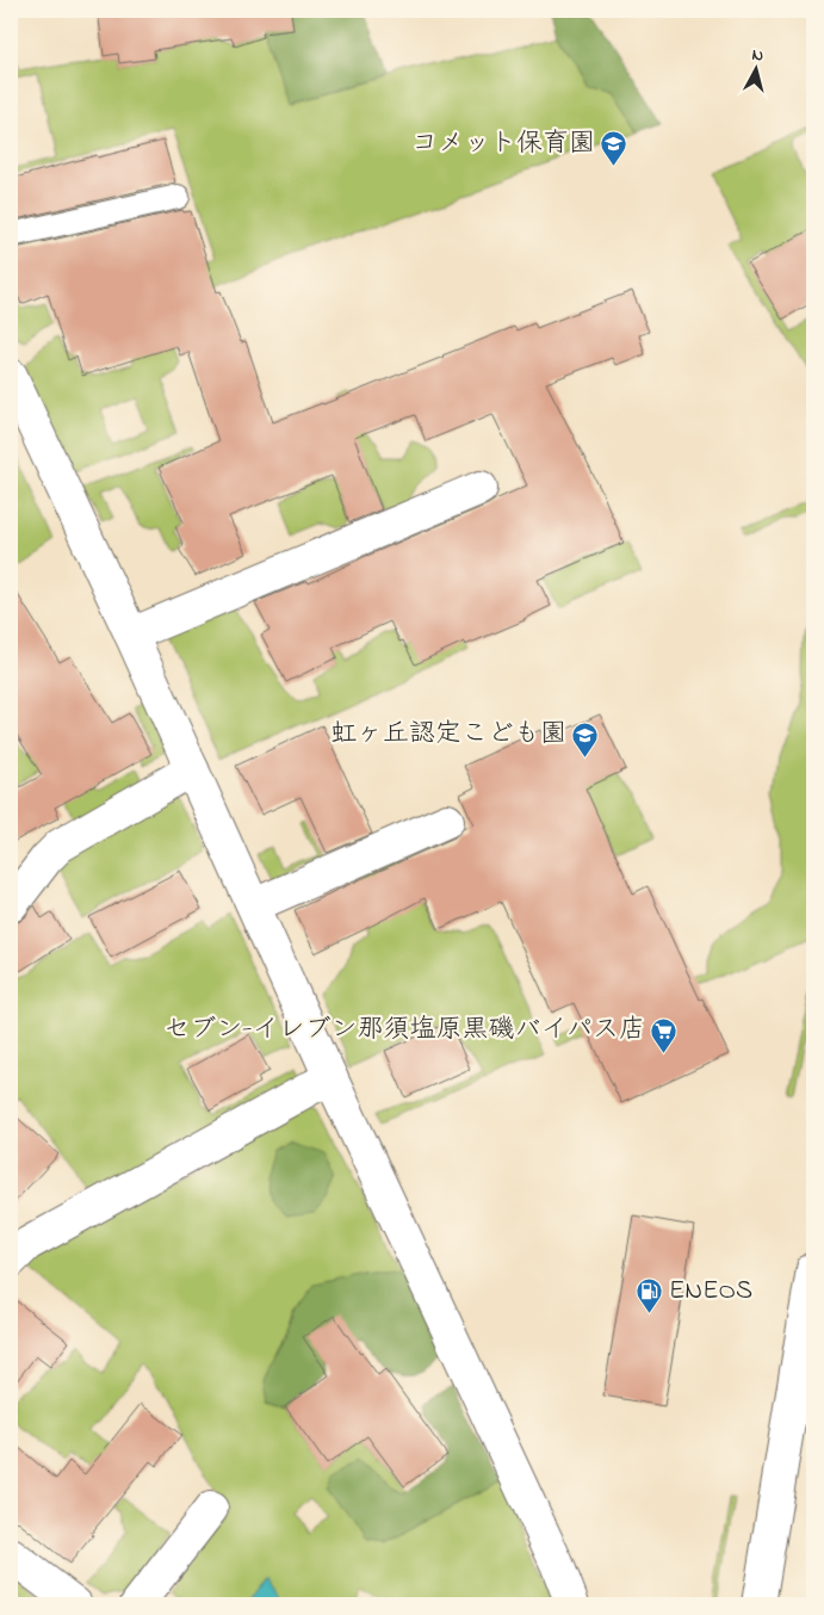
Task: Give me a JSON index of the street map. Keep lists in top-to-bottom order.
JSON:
{
  "places": {
    "school or university": ["コメット保育園", "虹ヶ丘認定こども園"],
    "supermarket": ["セブン-イレブン那須塩原黒磯バイパス店"],
    "fuel station": ["ENEOS"]
  },
  "north": "top"
}
